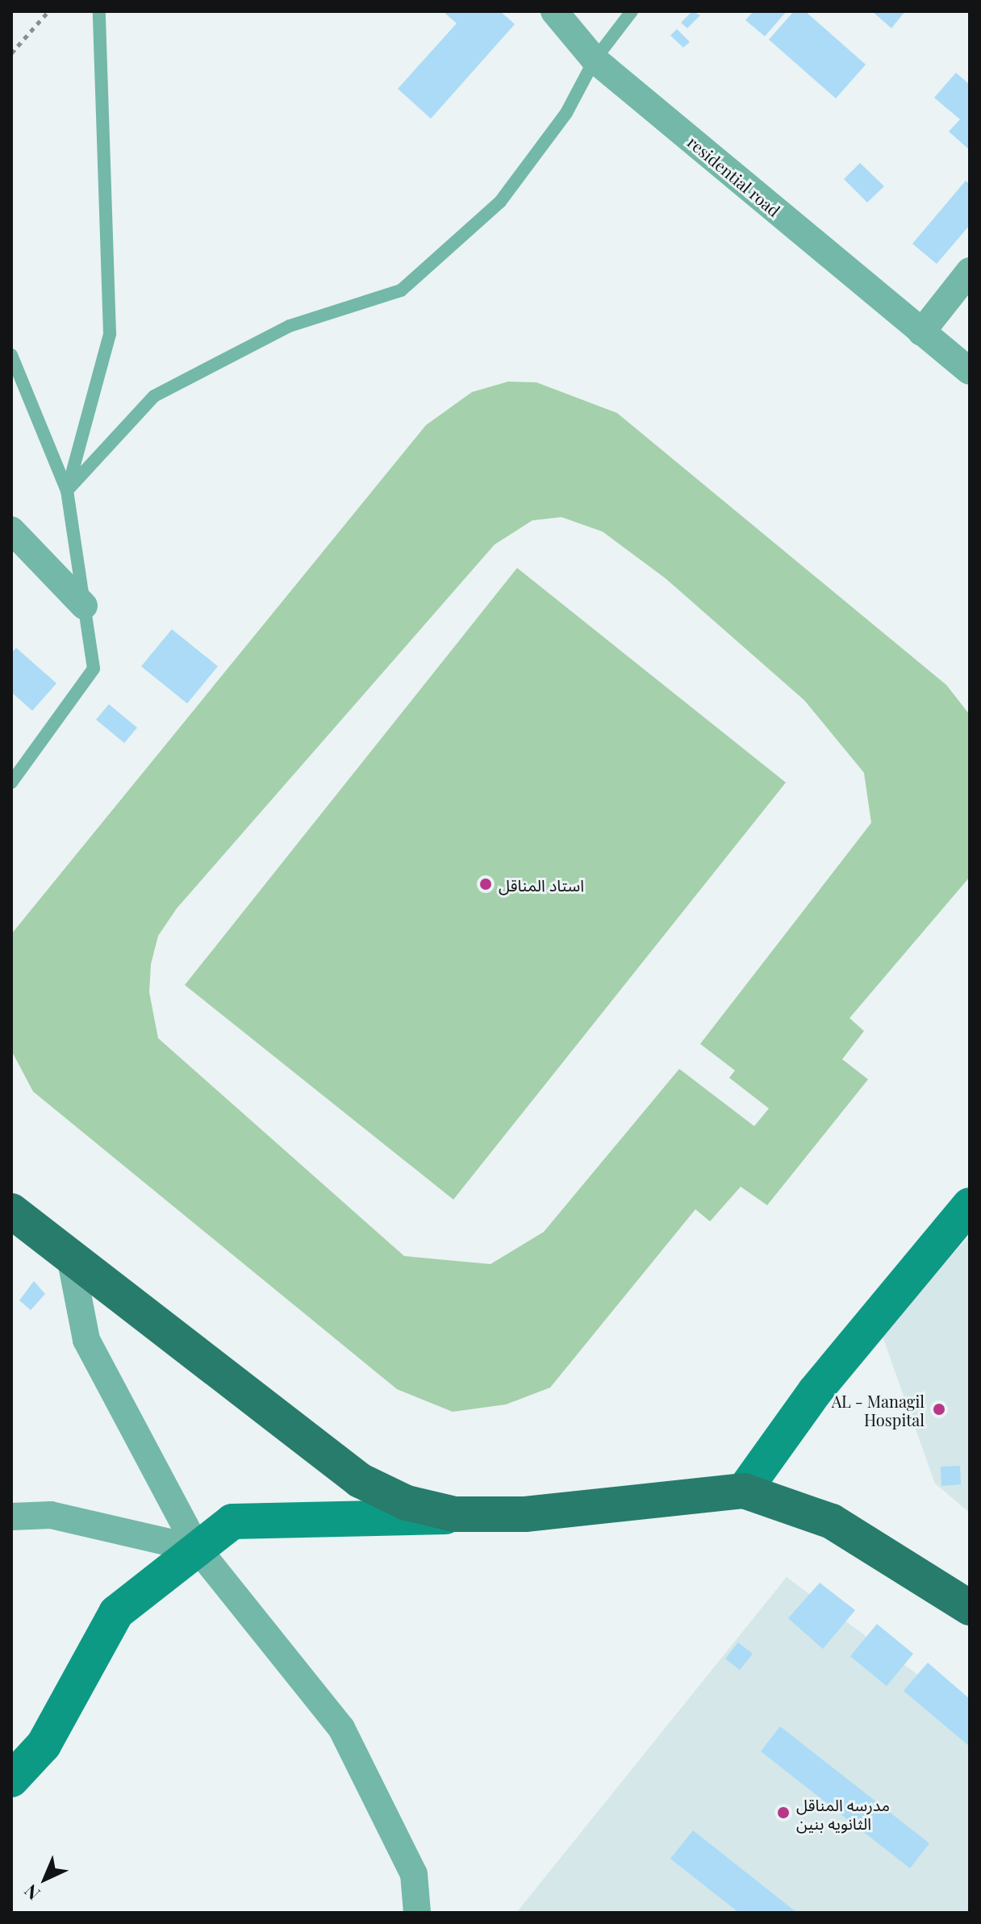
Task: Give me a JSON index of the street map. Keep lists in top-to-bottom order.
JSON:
{
  "streets": {
    "street": ["residential road"]
  },
  "places": ["استاد المناقل", "AL - Managil Hospital", "مدرسه المناقل الثانويه بنين"],
  "north": "bottom left"
}
